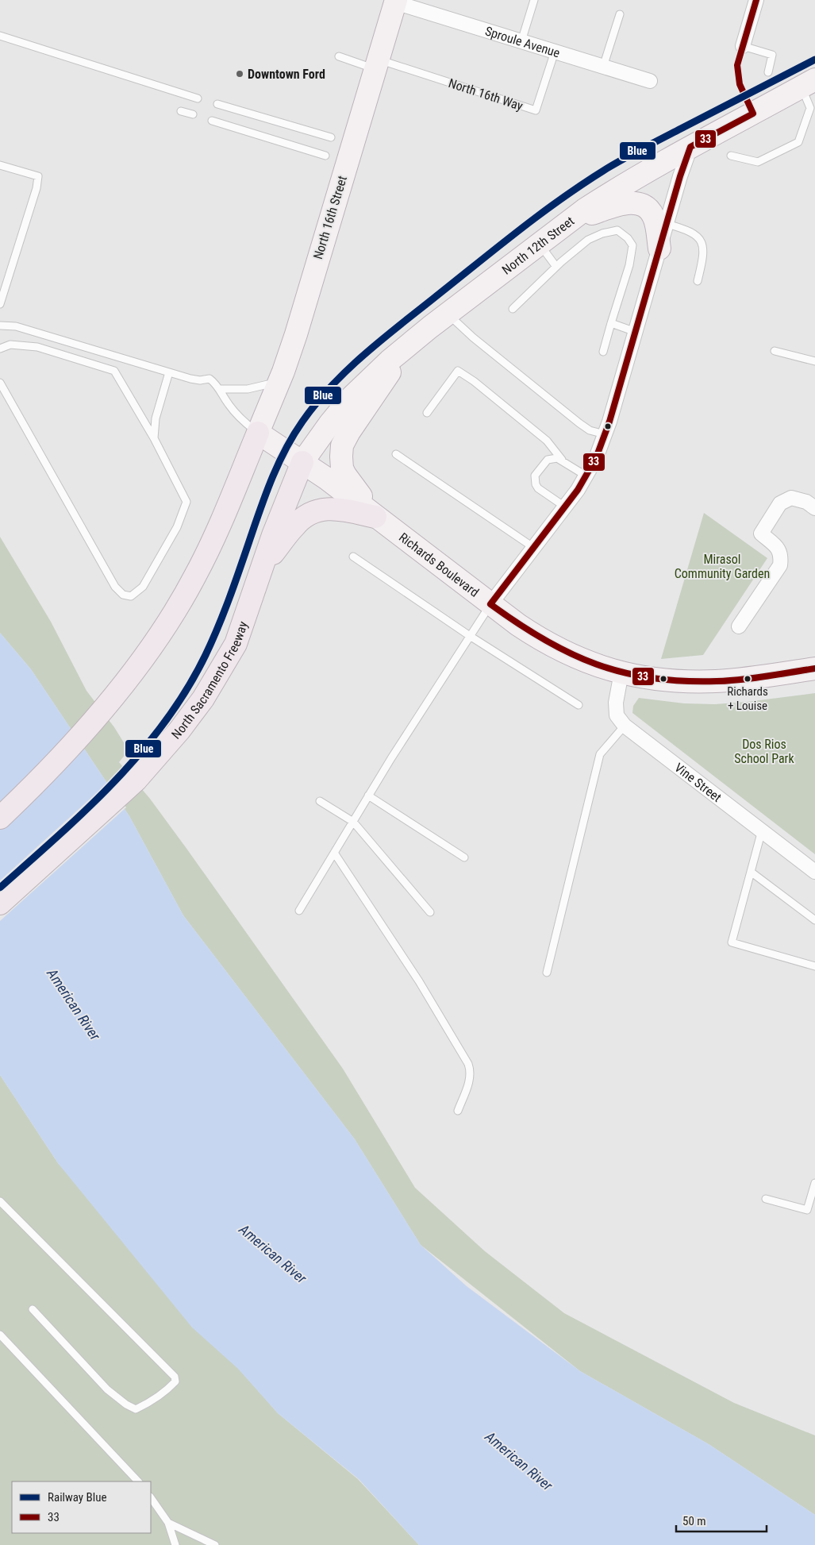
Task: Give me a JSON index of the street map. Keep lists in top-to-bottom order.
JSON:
{
  "streets": {
    "highway": ["North Sacramento Freeway"],
    "main road": ["North 16th Street", "North 12th Street", "Richards Boulevard"],
    "street": ["Sproule Avenue", "Vine Street"],
    "lane": ["North 16th Way"]
  },
  "crossings": [
    ["Sproule Avenue", "North 16th Way"],
    ["Sproule Avenue", "North 16th Street"],
    ["North 16th Way", "North 16th Street"],
    ["North 16th Street", "Richards Boulevard"],
    ["North 12th Street", "Richards Boulevard"],
    ["North 12th Street", "North Sacramento Freeway"],
    ["Richards Boulevard", "North Sacramento Freeway"],
    ["Richards Boulevard", "Vine Street"]
  ],
  "water": ["American River"],
  "parks": ["Mirasol Community Garden", "Dos Rios School Park"],
  "places": ["Downtown Ford", "Richards + Louise"],
  "lines": ["transit line 33", "rail line Blue"],
  "legend": ["Railway Blue", "33"],
  "scale_bar": "50 m"
}
